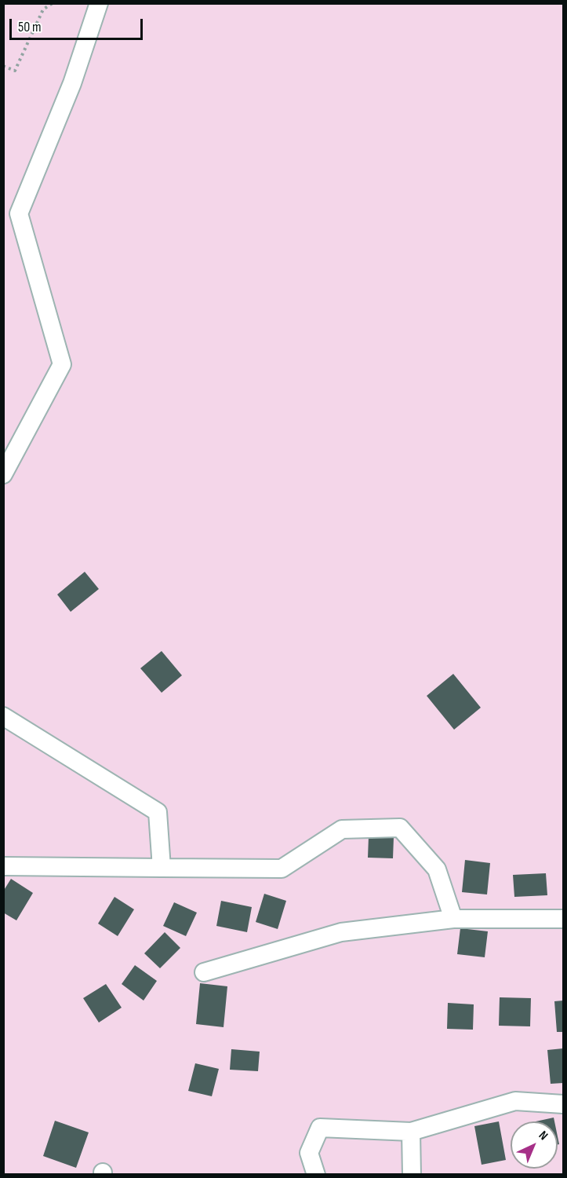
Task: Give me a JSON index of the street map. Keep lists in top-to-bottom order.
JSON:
{
  "scale_bar": "50 m",
  "north": "top right"
}
